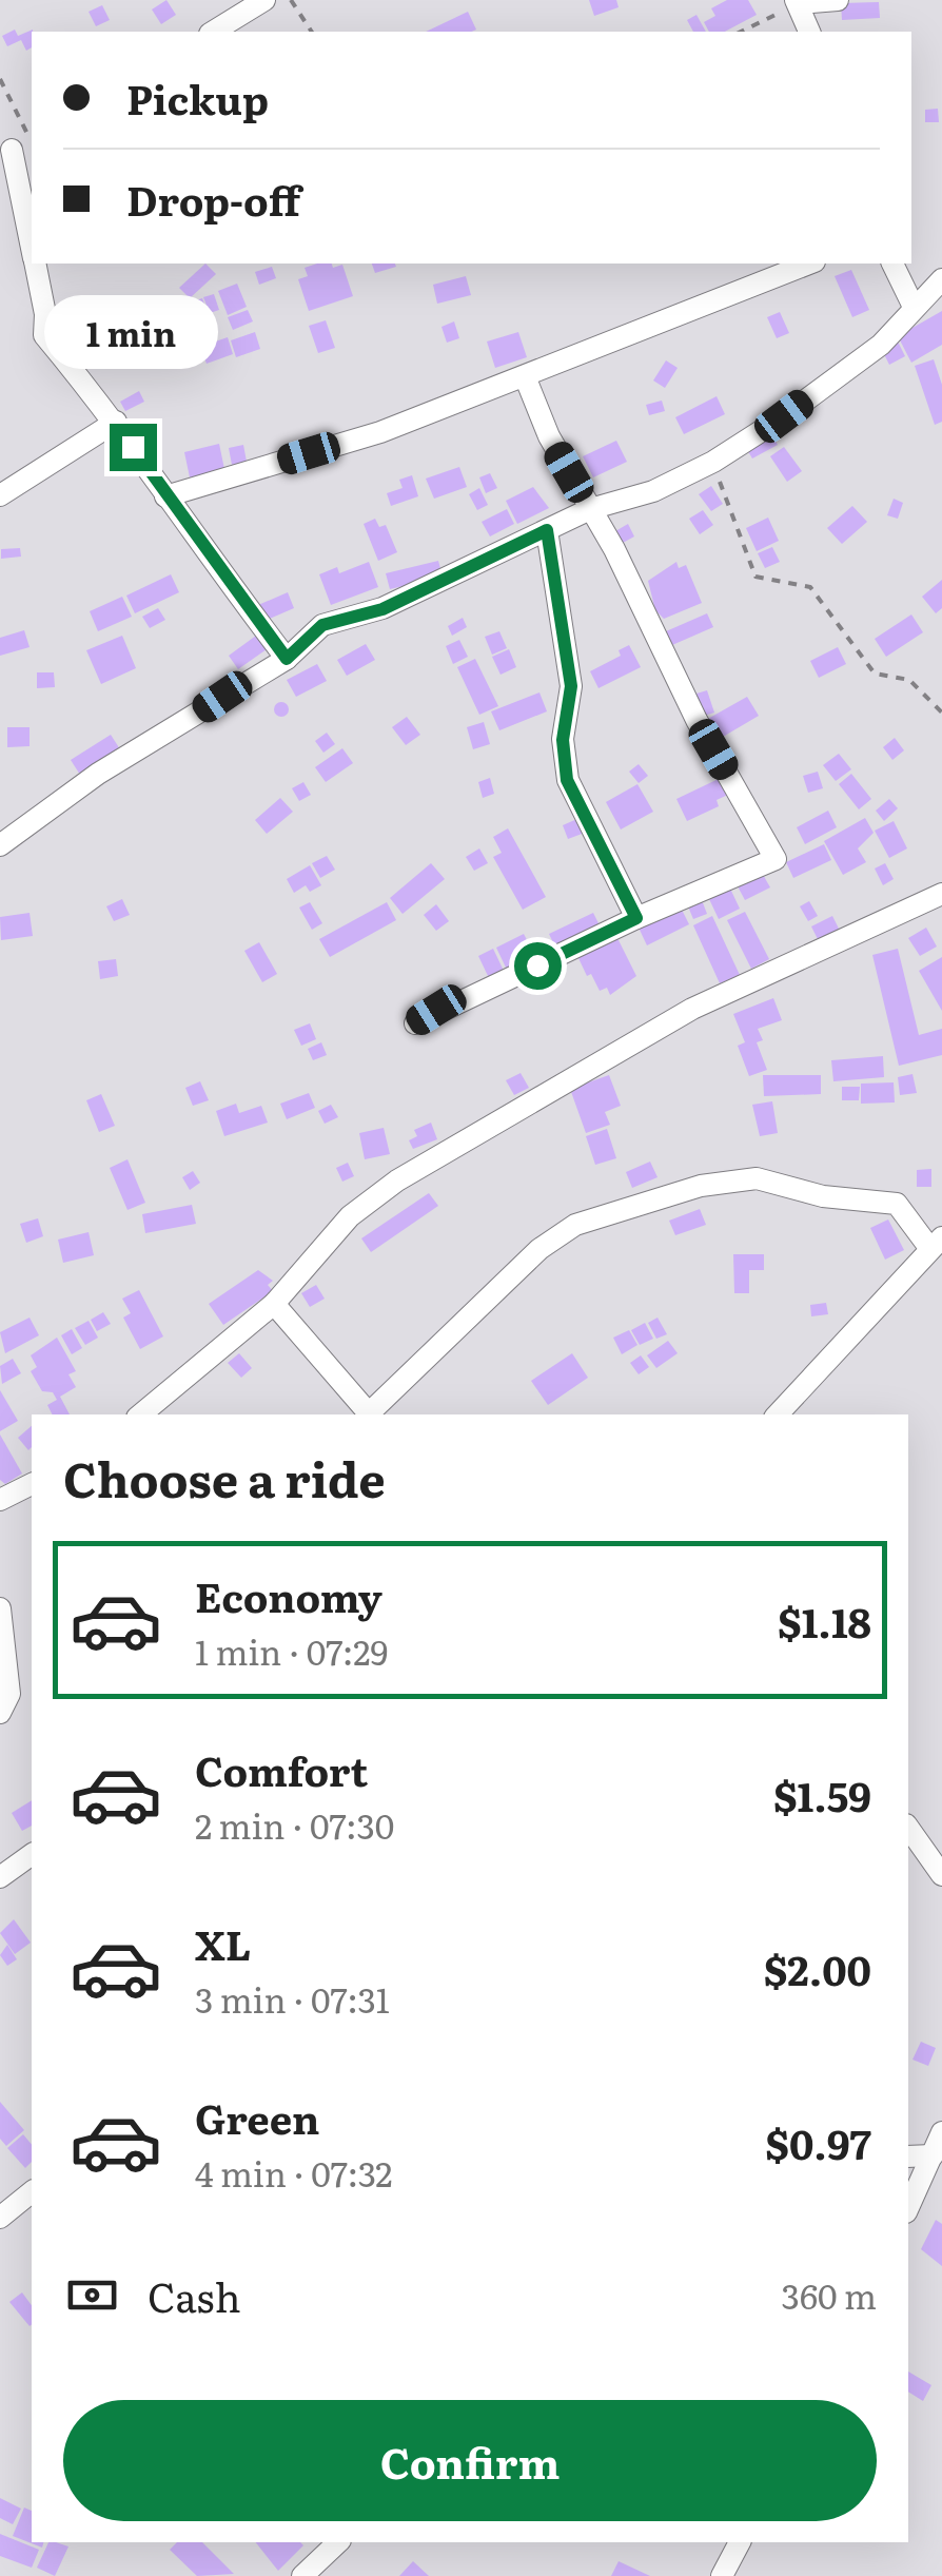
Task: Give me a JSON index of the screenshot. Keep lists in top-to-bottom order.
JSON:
{
  "page": {
    "banner": ["Pickup", "Drop-off"],
    "bubble": "1 min",
    "heading": "Choose a ride",
    "list": [
      {
        "name": "Economy",
        "note": "1 min · 07:29",
        "value": "$1.18"
      },
      {
        "name": "Comfort",
        "note": "2 min · 07:30",
        "value": "$1.59"
      },
      {
        "name": "XL",
        "note": "3 min · 07:31",
        "value": "$2.00"
      },
      {
        "name": "Green",
        "note": "4 min · 07:32",
        "value": "$0.97"
      }
    ],
    "pay": ["Cash", "360 m"],
    "buttons": "Confirm"
  }
}
